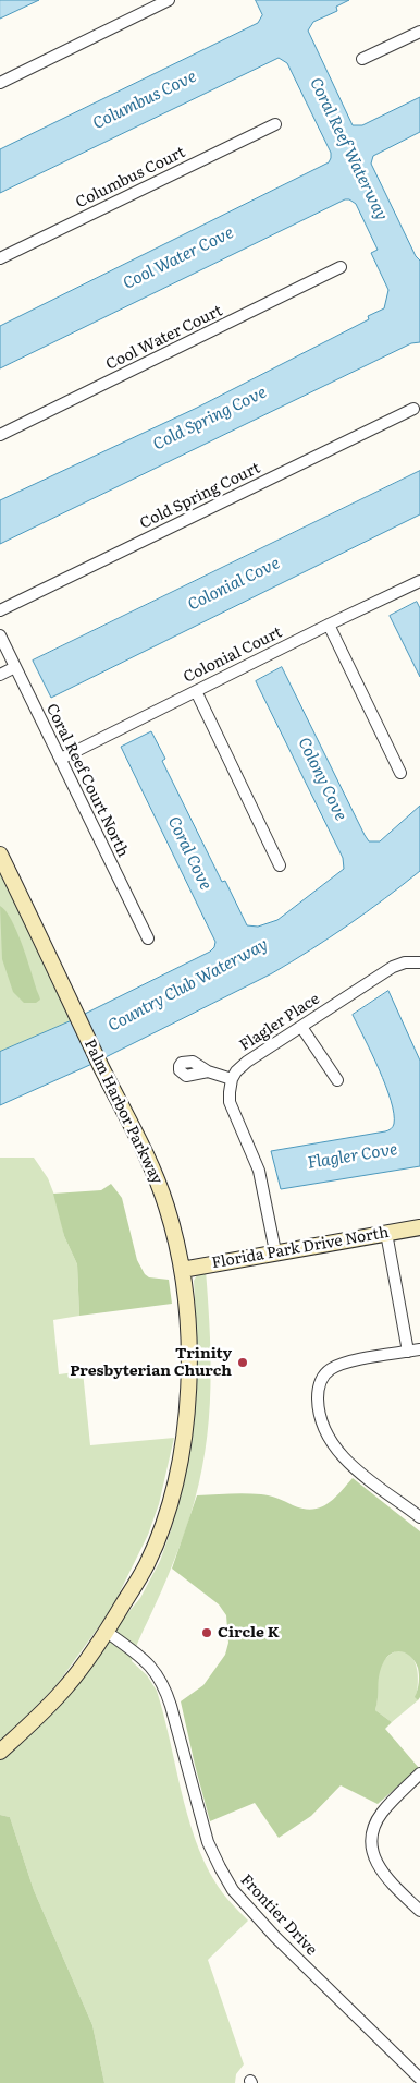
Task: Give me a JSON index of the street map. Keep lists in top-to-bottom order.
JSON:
{
  "streets": {
    "street": [
      "Columbus Court",
      "Cool Water Court",
      "Cold Spring Court",
      "Colonial Court",
      "Coral Reef Court North",
      "Flagler Place",
      "Palm Harbor Parkway",
      "Florida Park Drive North",
      "Frontier Drive"
    ]
  },
  "crossings": [
    ["Colonial Court", "Coral Reef Court North"],
    ["Palm Harbor Parkway", "Florida Park Drive North"],
    ["Palm Harbor Parkway", "Frontier Drive"]
  ],
  "water": [
    "Columbus Cove",
    "Coral Reef Waterway",
    "Cool Water Cove",
    "Cold Spring Cove",
    "Colonial Cove",
    "Colony Cove",
    "Coral Cove",
    "Country Club Waterway",
    "Flagler Cove"
  ],
  "places": ["Trinity Presbyterian Church", "Circle K"]
}
